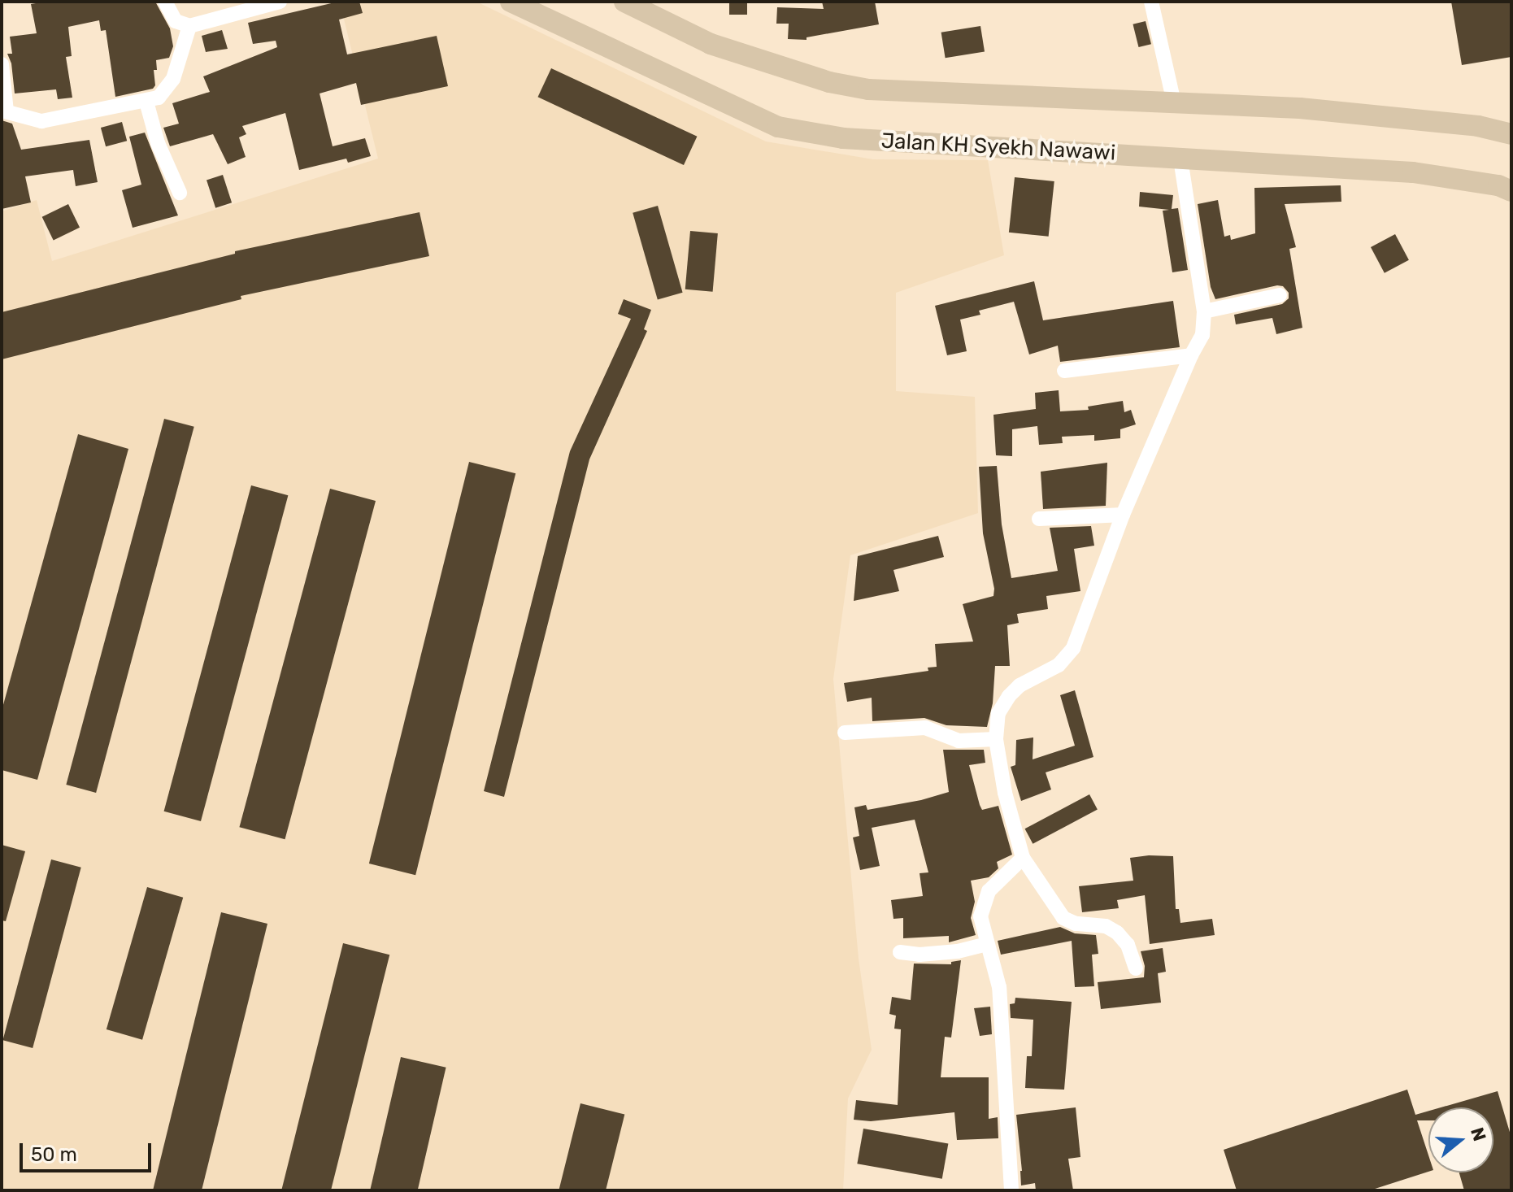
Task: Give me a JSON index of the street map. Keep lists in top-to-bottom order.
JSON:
{
  "streets": {
    "main road": ["Jalan KH Syekh Nawawi"]
  },
  "scale_bar": "50 m",
  "north": "right"
}
